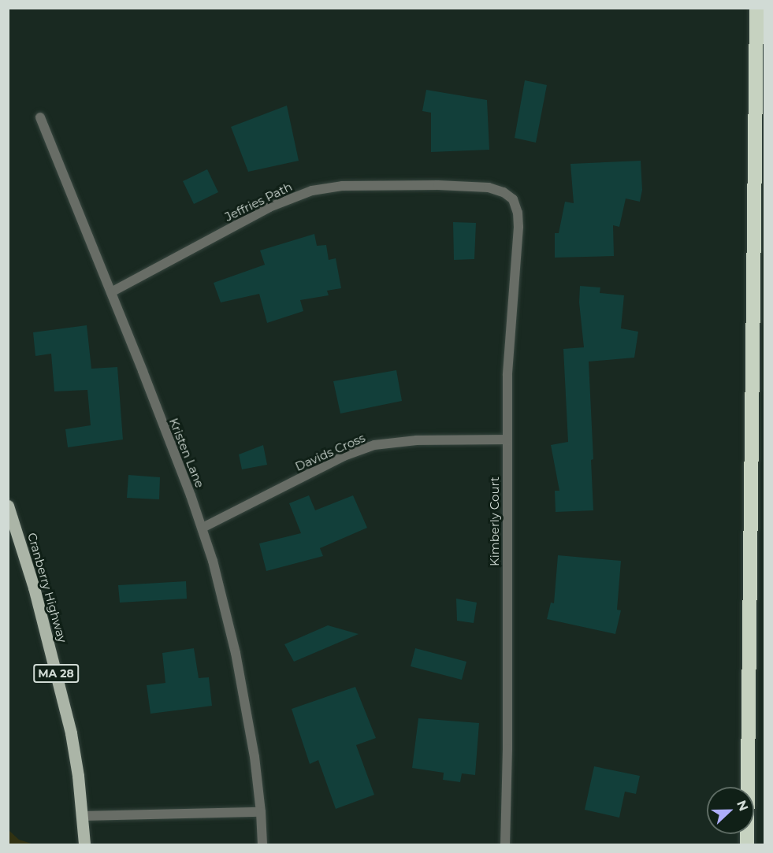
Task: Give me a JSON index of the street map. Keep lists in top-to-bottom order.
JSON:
{
  "streets": {
    "main road": ["Cranberry Highway", "MA 28"],
    "street": [
      "Jeffries Path",
      "Davids Cross",
      "Kristen Lane",
      "Kimberly Court"
    ]
  },
  "crossings": [
    ["Jeffries Path", "Kristen Lane"],
    ["Jeffries Path", "Kimberly Court"],
    ["Davids Cross", "Kristen Lane"],
    ["Davids Cross", "Kimberly Court"]
  ],
  "north": "right"
}
